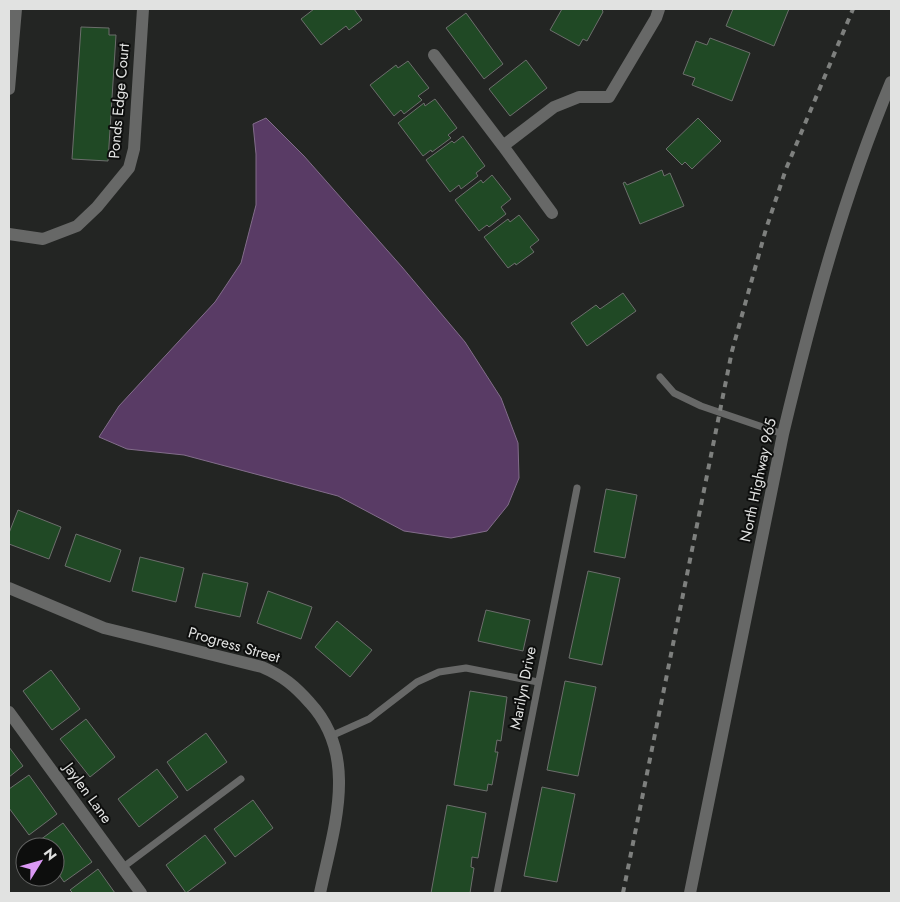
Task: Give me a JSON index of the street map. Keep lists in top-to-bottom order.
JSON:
{
  "streets": {
    "street": [
      "Ponds Edge Court",
      "North Highway 965",
      "Progress Street",
      "Jaylen Lane"
    ],
    "lane": ["Marilyn Drive"]
  },
  "north": "top right"
}
